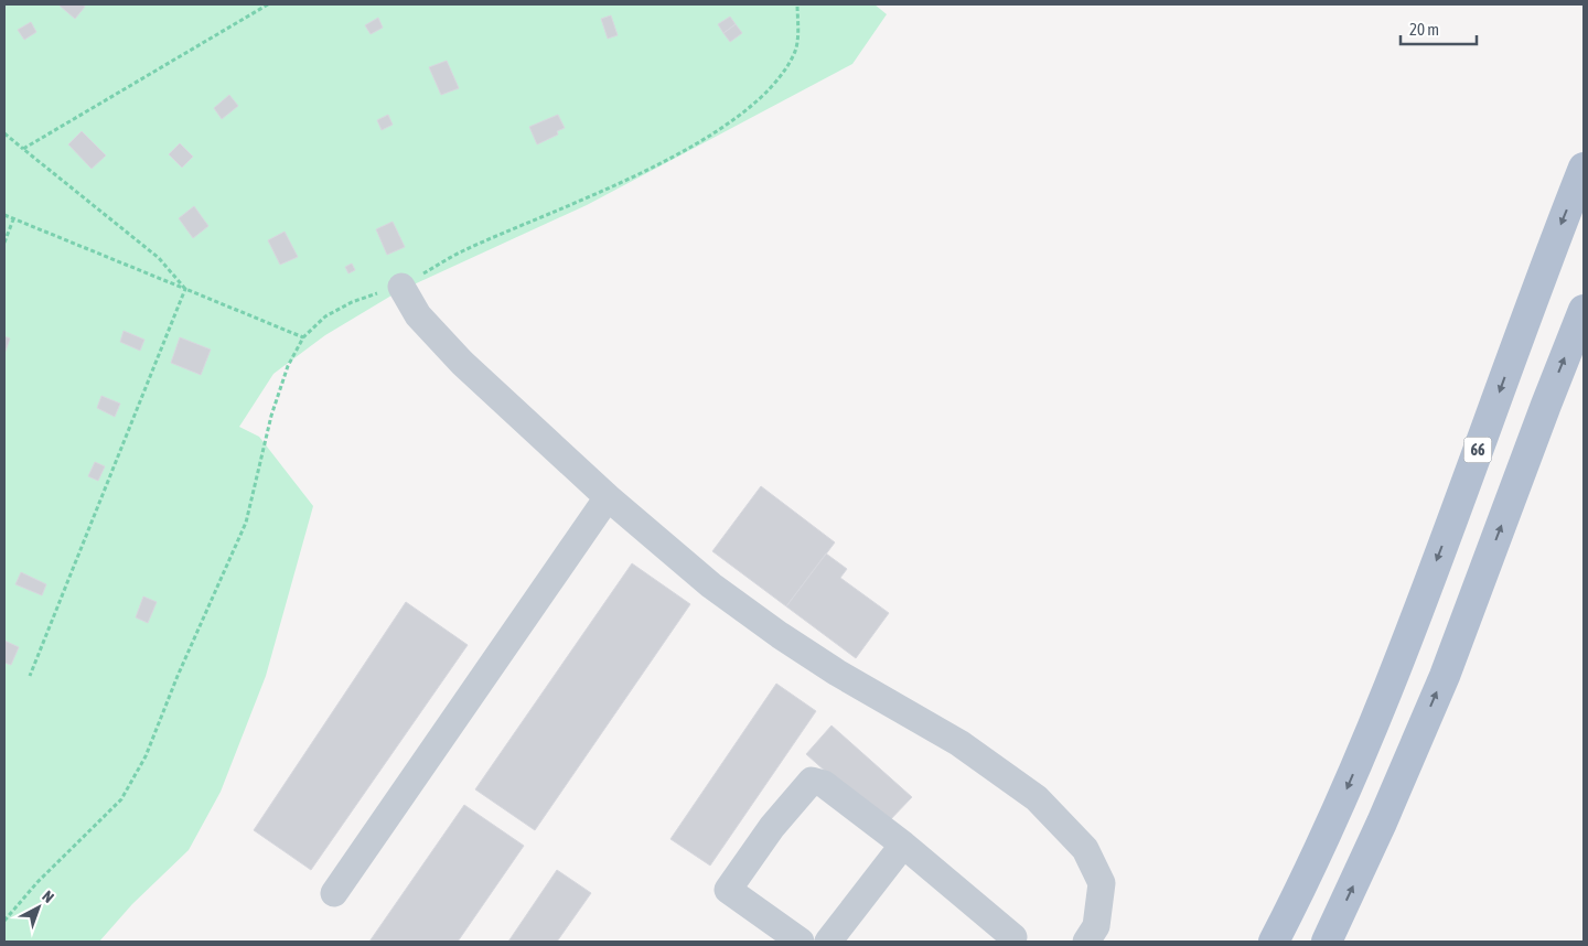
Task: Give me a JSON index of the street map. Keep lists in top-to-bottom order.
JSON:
{
  "streets": {
    "main road": ["66"]
  },
  "scale_bar": "20 m",
  "north": "top right"
}
